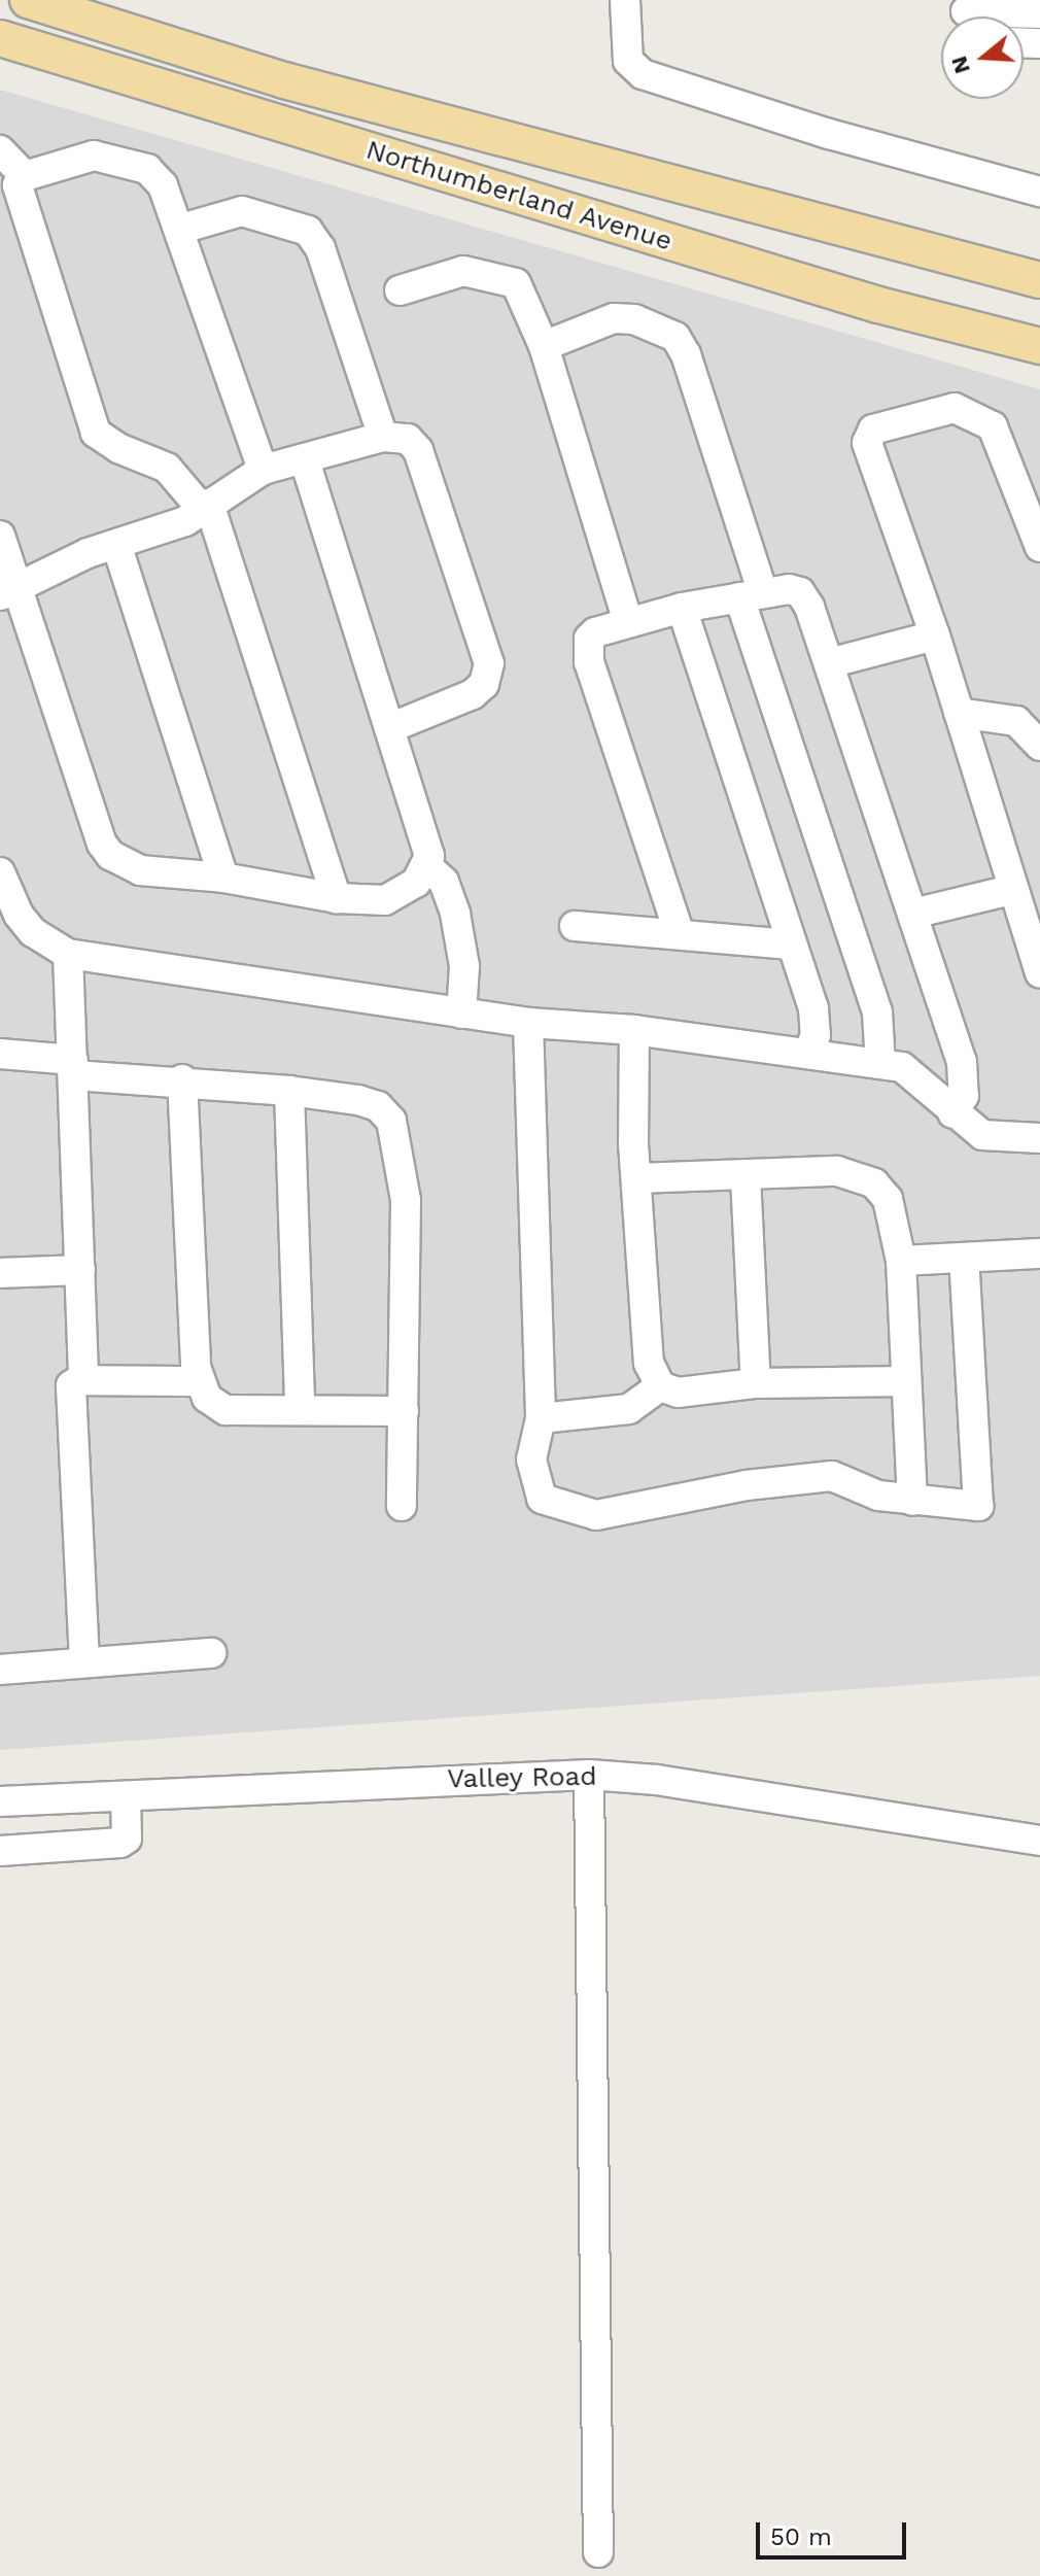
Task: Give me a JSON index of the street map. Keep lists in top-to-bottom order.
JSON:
{
  "streets": {
    "main road": ["Northumberland Avenue"],
    "street": ["Valley Road"]
  },
  "scale_bar": "50 m",
  "north": "left"
}
